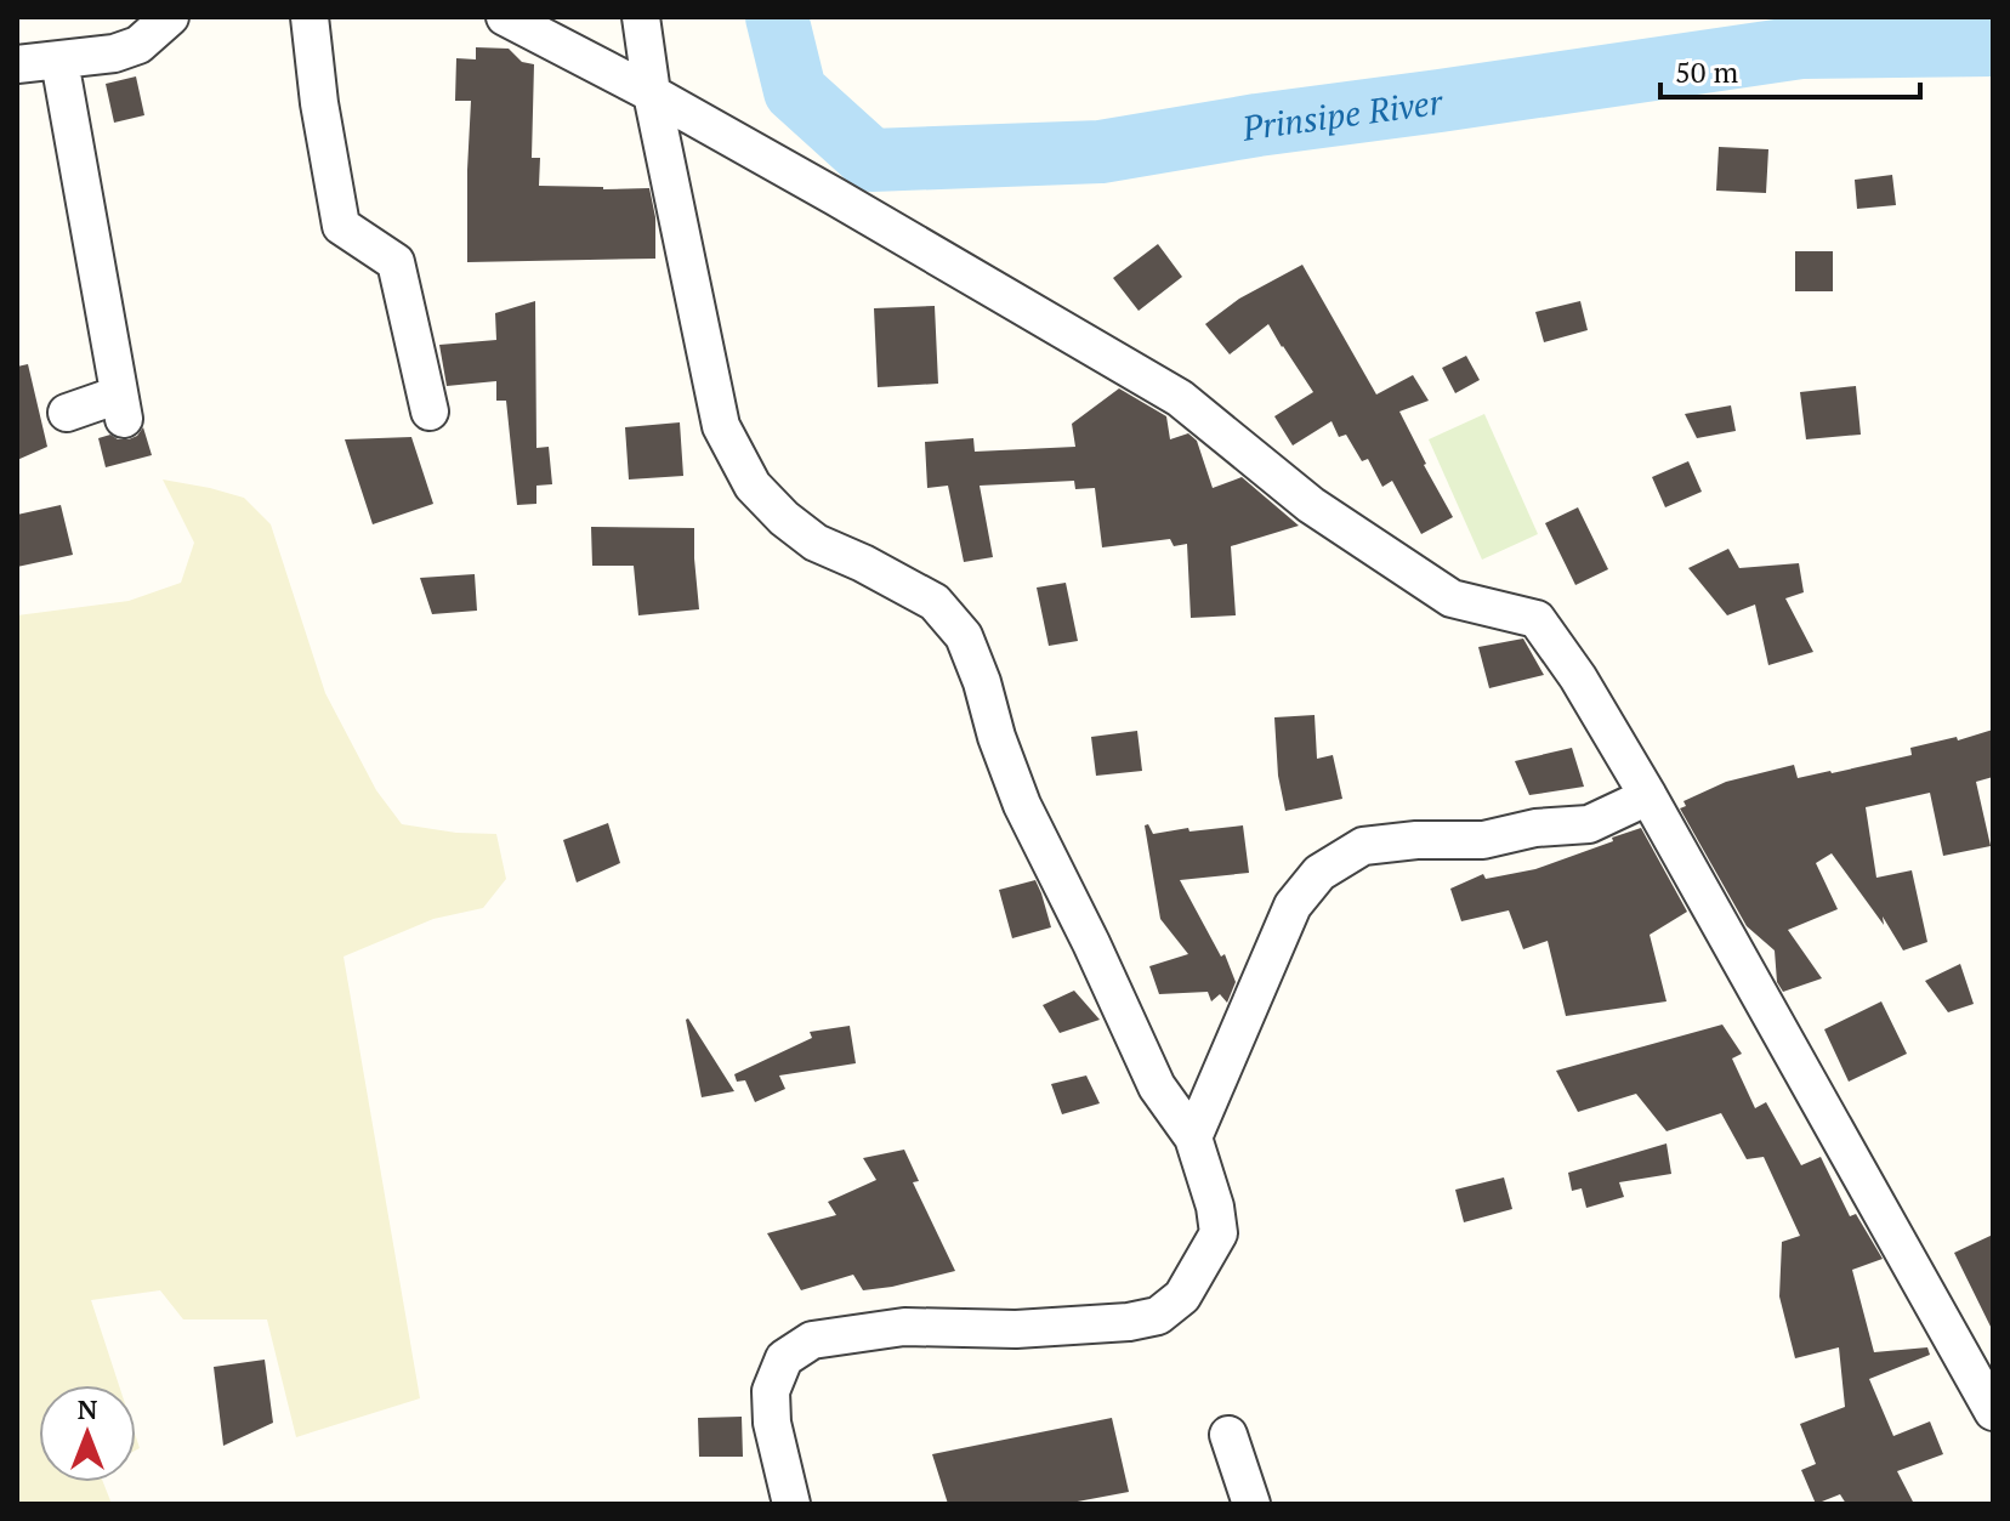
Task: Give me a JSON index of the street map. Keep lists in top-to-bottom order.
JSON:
{
  "water": ["Prinsipe River"],
  "scale_bar": "50 m",
  "north": "top"
}
